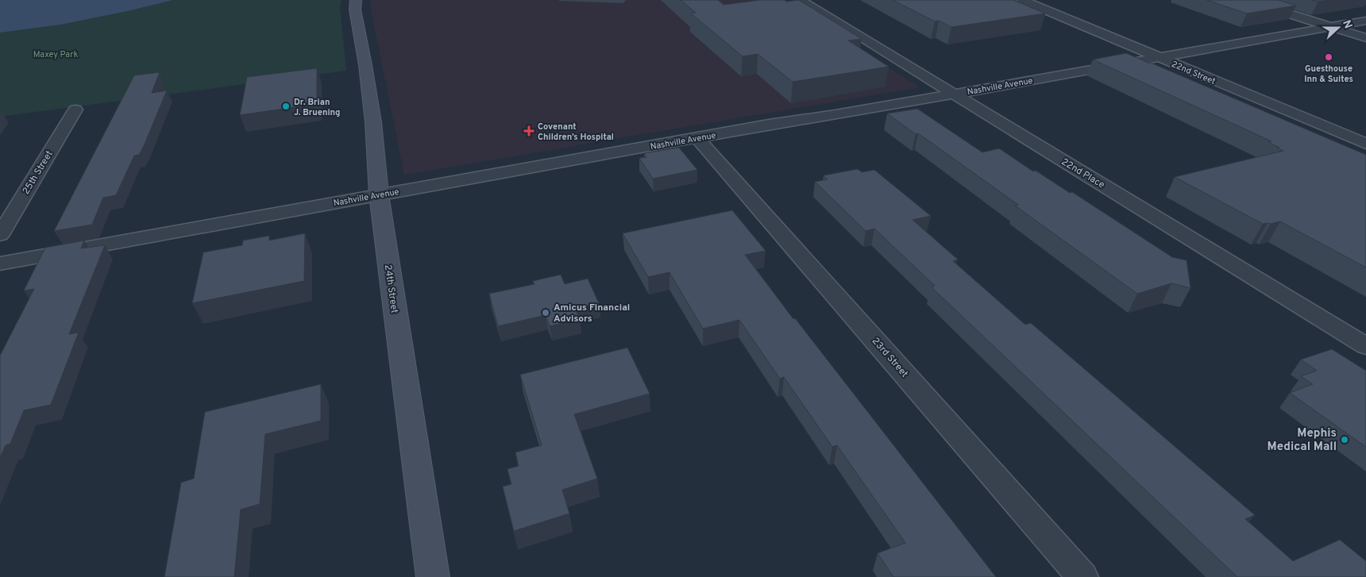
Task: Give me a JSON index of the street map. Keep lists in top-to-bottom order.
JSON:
{
  "streets": {
    "street": [
      "22nd Street",
      "Nashville Avenue",
      "25th Street",
      "22nd Place",
      "24th Street",
      "23rd Street"
    ]
  },
  "crossings": [
    ["22nd Street", "Nashville Avenue"],
    ["Nashville Avenue", "22nd Place"],
    ["Nashville Avenue", "24th Street"],
    ["Nashville Avenue", "23rd Street"]
  ],
  "parks": ["Maxey Park"],
  "places": {
    "other": [
      "Guesthouse Inn & Suites",
      "Dr. Brian J. Bruening",
      "Amicus Financial Advisors",
      "Mephis Medical Mall"
    ],
    "health": ["Covenant Children’s Hospital"]
  },
  "north": "right"
}
